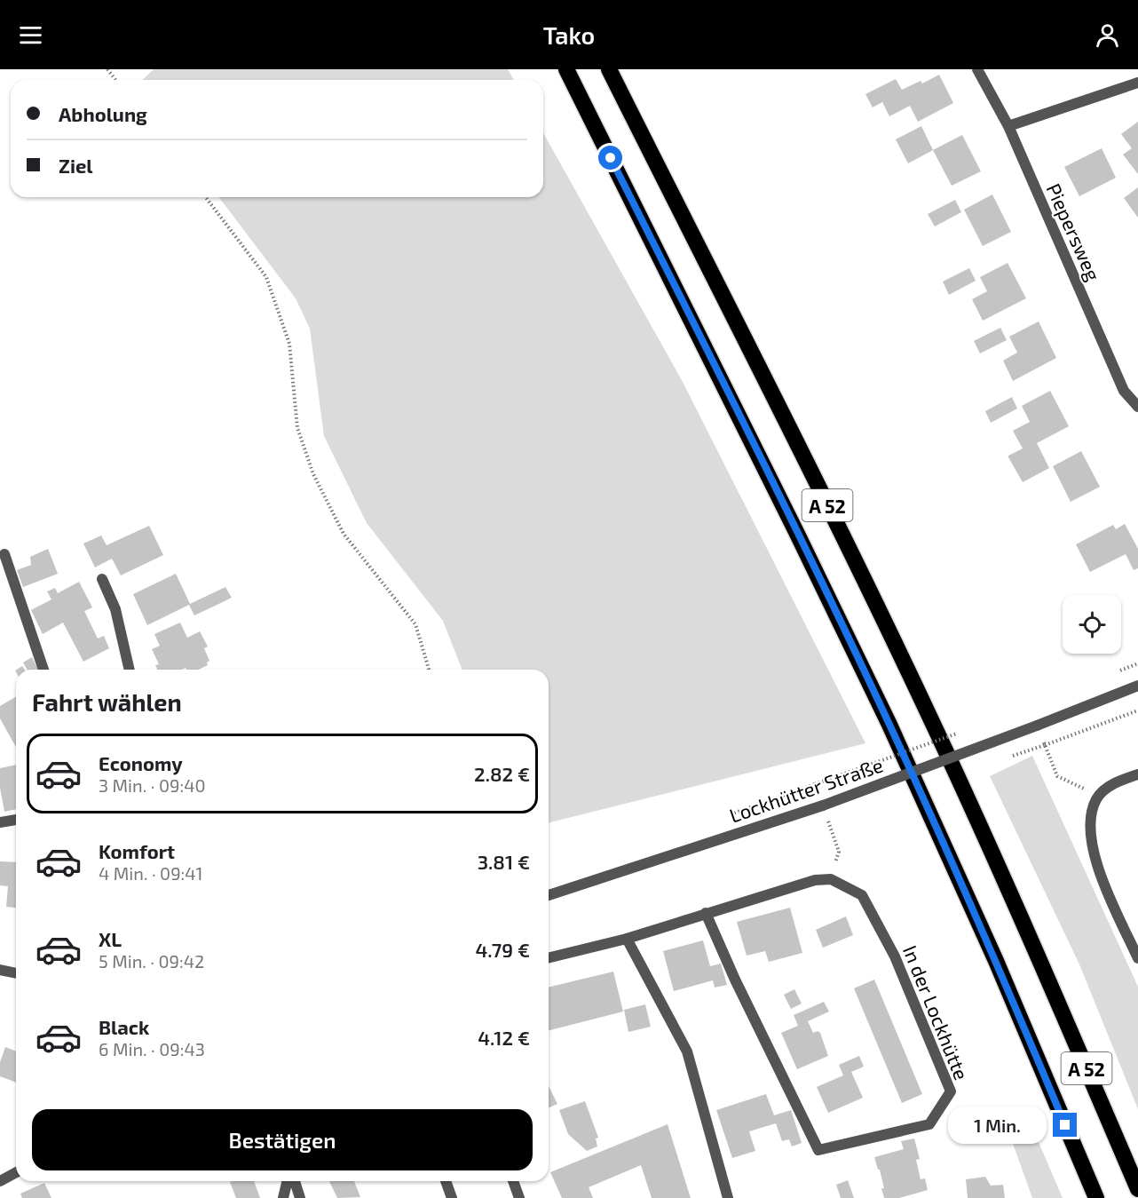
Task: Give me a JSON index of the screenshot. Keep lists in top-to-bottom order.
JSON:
{
  "streets": {
    "highway": ["A 52"],
    "street": ["Piepersweg", "Lockhütter Straße", "In der Lockhütte"]
  },
  "page": {
    "header": "Tako",
    "banner": ["Abholung", "Ziel"],
    "heading": "Fahrt wählen",
    "list": [
      {
        "name": "Economy",
        "note": "3 Min. · 09:40",
        "value": "2.82 €"
      },
      {
        "name": "Komfort",
        "note": "4 Min. · 09:41",
        "value": "3.81 €"
      },
      {
        "name": "XL",
        "note": "5 Min. · 09:42",
        "value": "4.79 €"
      },
      {
        "name": "Black",
        "note": "6 Min. · 09:43",
        "value": "4.12 €"
      }
    ],
    "buttons": "Bestätigen",
    "bubble": "1 Min."
  }
}
